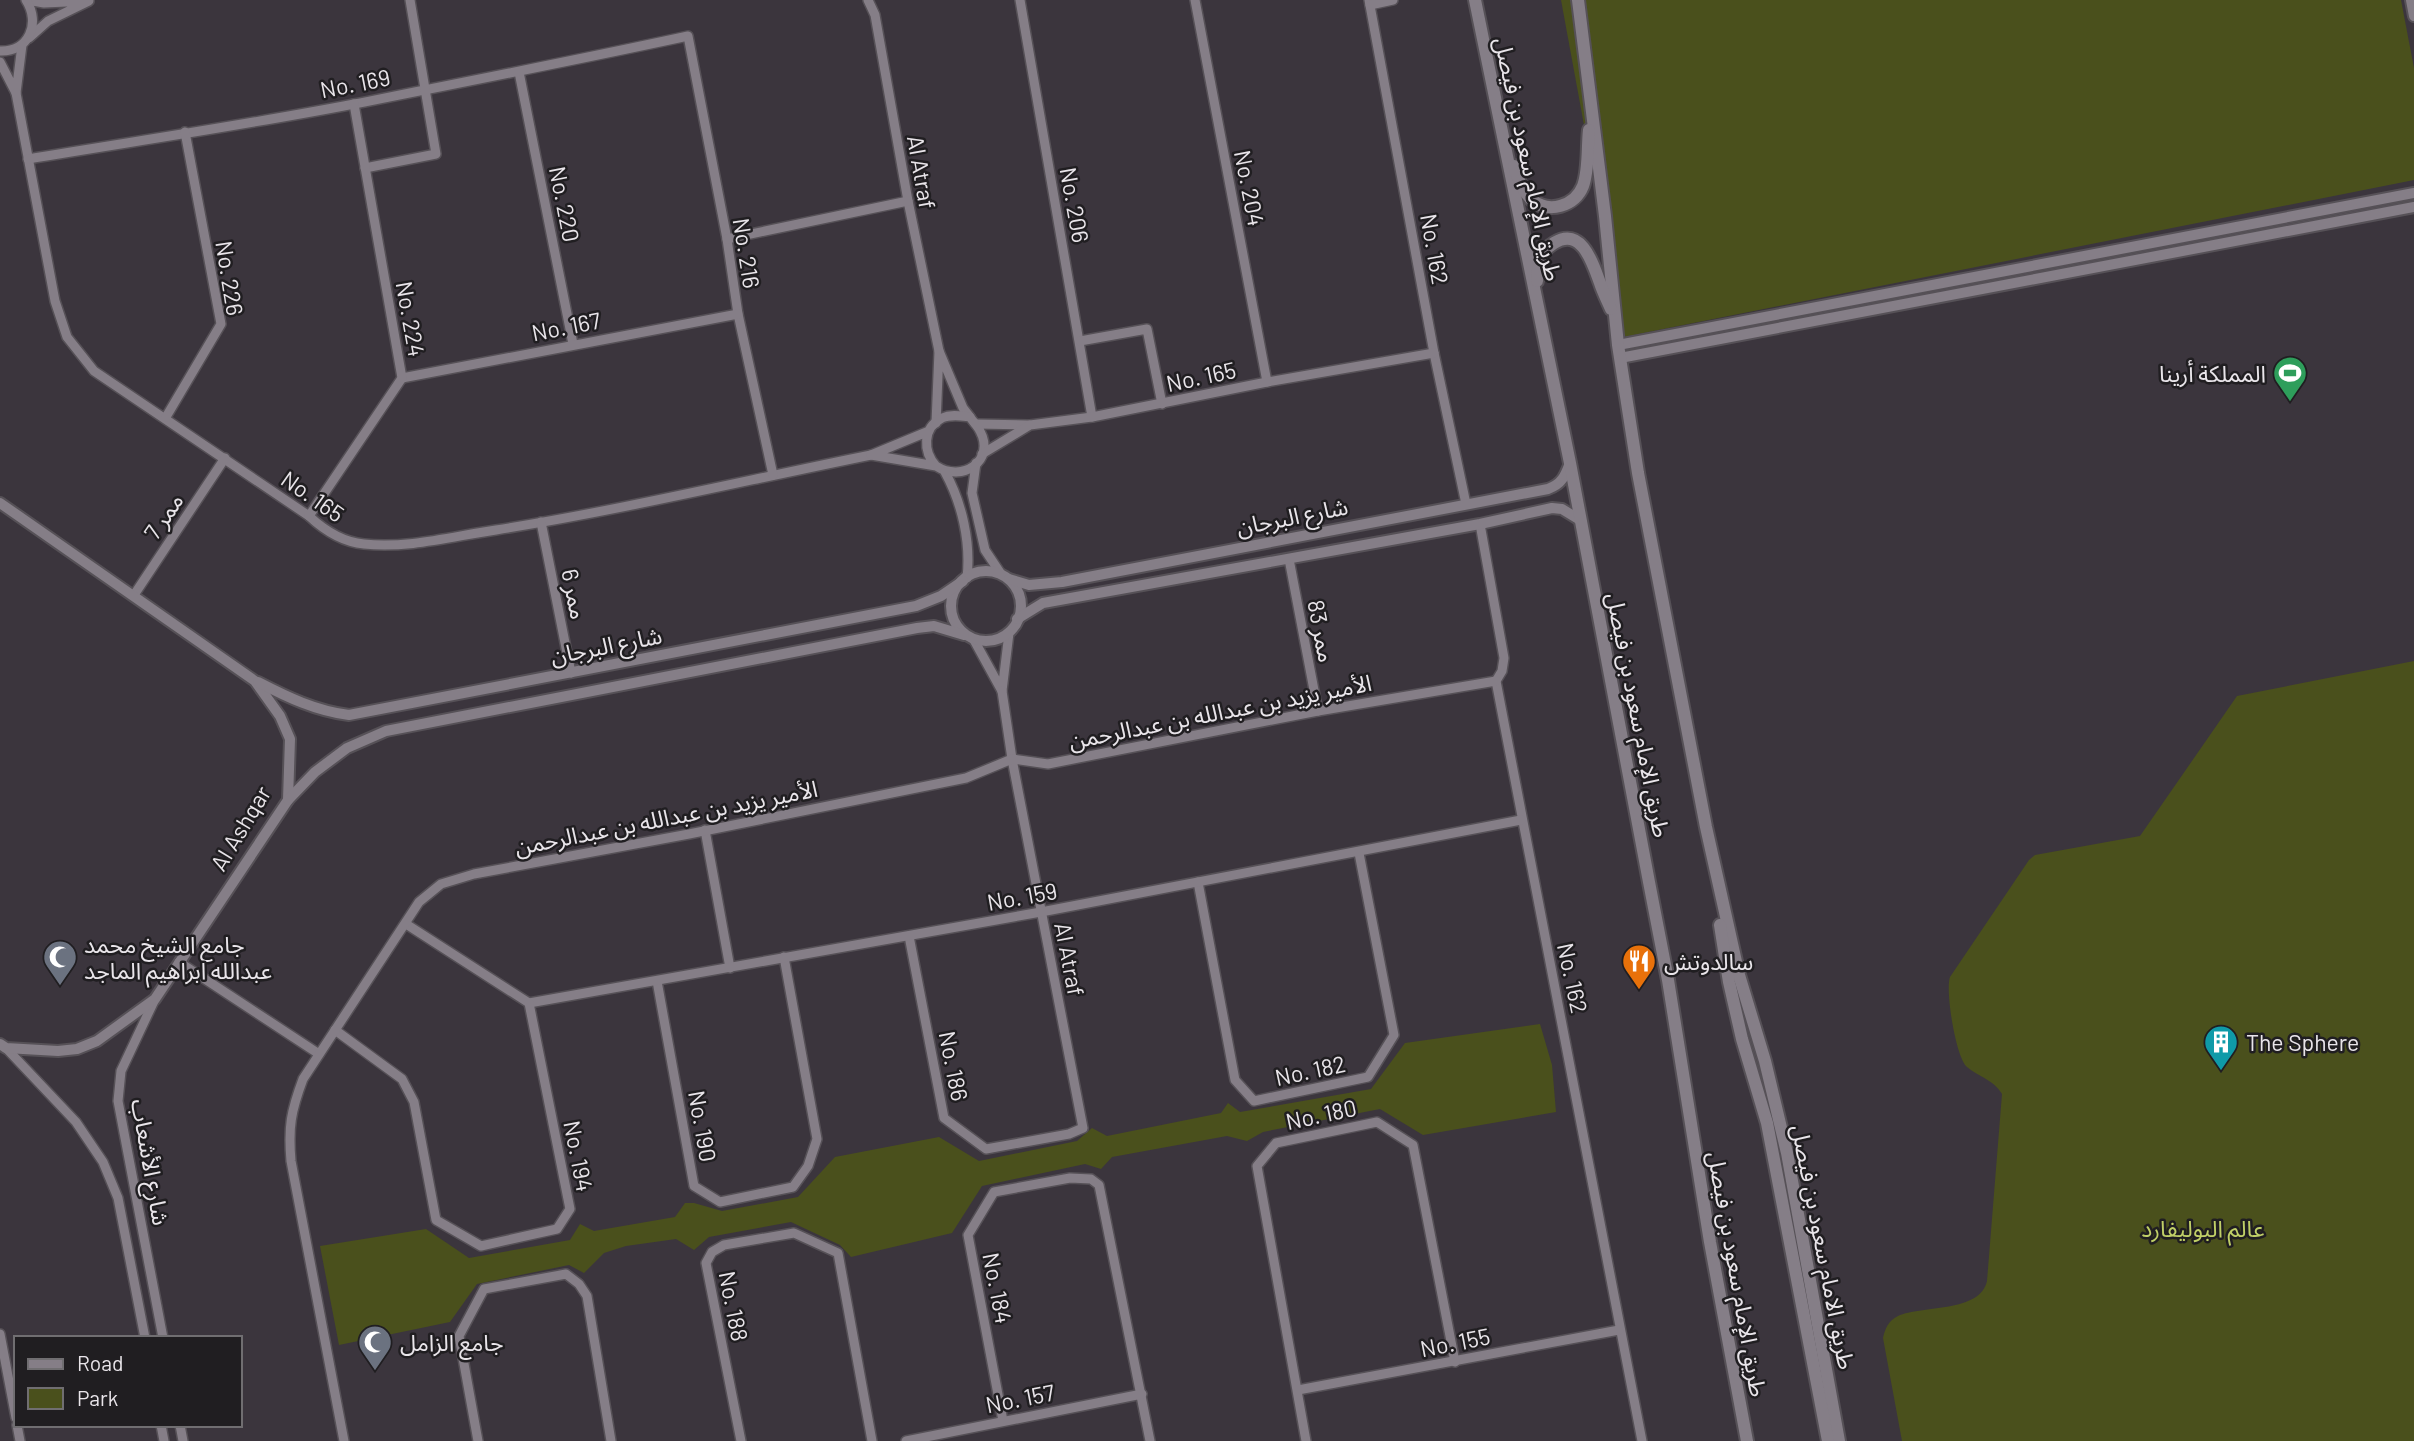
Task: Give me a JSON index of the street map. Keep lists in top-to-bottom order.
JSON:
{
  "streets": {
    "main road": ["طريق الإمام سعود بن فيصل", "طريق الامام سعود بن فيصل"],
    "street": [
      "No. 169",
      "Al Atraf",
      "No. 204",
      "No. 220",
      "No. 206",
      "No. 162",
      "No. 216",
      "No. 226",
      "No. 224",
      "No. 167",
      "No. 165",
      "ممر 7",
      "شارع البرجان",
      "ممر 6",
      "ممر 83",
      "الأمير يزيد بن عبدالله بن عبدالرحمن",
      "Al Ashqar",
      "No. 159",
      "No. 186",
      "No. 182",
      "No. 180",
      "No. 190",
      "No. 194",
      "شارع الأشعاب",
      "No. 184",
      "No. 188",
      "No. 155",
      "No. 157"
    ]
  },
  "crossings": [
    ["No. 169", "No. 220"],
    ["No. 169", "No. 216"],
    ["No. 169", "No. 226"],
    ["No. 169", "No. 224"],
    ["No. 169", "No. 165"],
    ["طريق الإمام سعود بن فيصل", "شارع البرجان"],
    ["طريق الإمام سعود بن فيصل", "طريق الامام سعود بن فيصل"],
    ["Al Atraf", "No. 165"],
    ["Al Atraf", "الأمير يزيد بن عبدالله بن عبدالرحمن"],
    ["Al Atraf", "No. 159"],
    ["Al Atraf", "No. 186"],
    ["No. 204", "No. 165"],
    ["No. 220", "No. 167"],
    ["No. 206", "No. 165"],
    ["No. 162", "No. 165"],
    ["No. 162", "شارع البرجان"],
    ["No. 162", "الأمير يزيد بن عبدالله بن عبدالرحمن"],
    ["No. 162", "No. 159"],
    ["No. 162", "No. 155"],
    ["No. 216", "No. 167"],
    ["No. 216", "No. 165"],
    ["No. 226", "No. 165"],
    ["No. 224", "No. 167"],
    ["No. 224", "No. 165"],
    ["No. 165", "ممر 7"],
    ["No. 165", "ممر 6"],
    ["ممر 7", "Al Ashqar"],
    ["شارع البرجان", "ممر 6"],
    ["شارع البرجان", "ممر 83"],
    ["شارع البرجان", "Al Ashqar"],
    ["ممر 83", "الأمير يزيد بن عبدالله بن عبدالرحمن"],
    ["الأمير يزيد بن عبدالله بن عبدالرحمن", "No. 194"],
    ["Al Ashqar", "شارع الأشعاب"],
    ["No. 159", "No. 186"],
    ["No. 159", "No. 182"],
    ["No. 159", "No. 190"],
    ["No. 159", "No. 194"],
    ["No. 180", "No. 155"],
    ["No. 184", "No. 157"]
  ],
  "parks": ["عالم البوليفارد"],
  "places": {
    "sports": ["المملكة أرينا"],
    "mosque": ["جامع الشيخ محمد عبدالله ابراهيم الماجد", "جامع الزامل"],
    "restaurant": ["سالدوتش"],
    "building": ["The Sphere"]
  },
  "legend": ["Road", "Park"]
}
